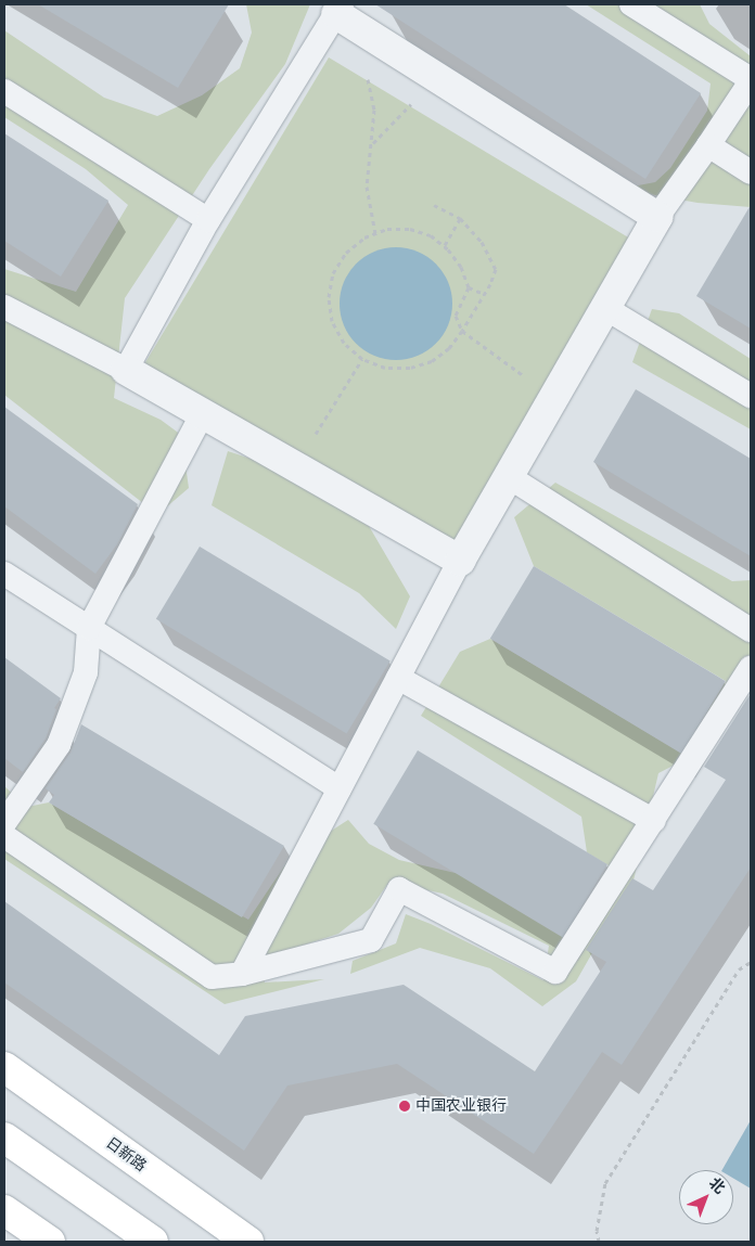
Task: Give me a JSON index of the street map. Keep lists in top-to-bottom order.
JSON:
{
  "streets": {
    "main road": ["日新路"]
  },
  "places": ["中国农业银行"],
  "north": "top right"
}
